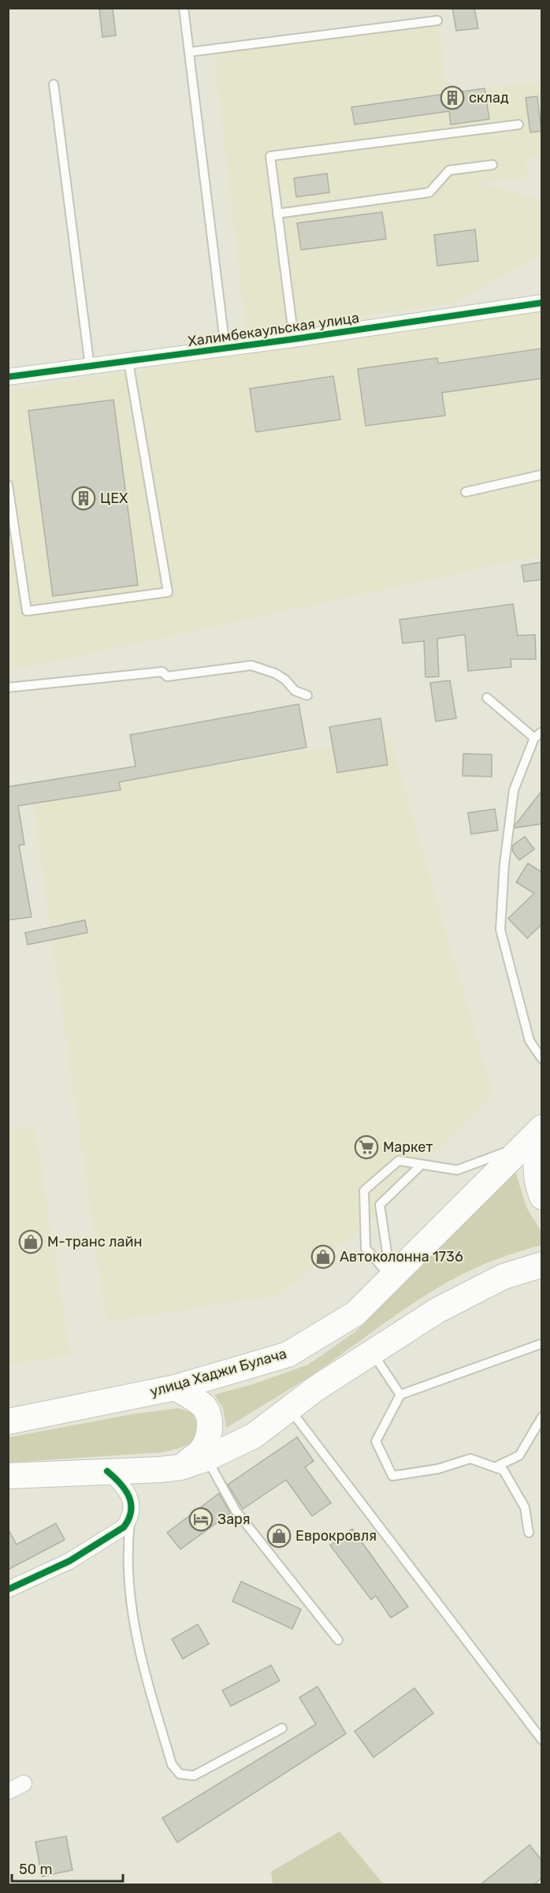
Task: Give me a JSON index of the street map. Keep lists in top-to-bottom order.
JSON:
{
  "streets": {
    "main road": ["улица Хаджи Булача"],
    "street": ["Халимбекаульская улица"]
  },
  "places": {
    "building": ["склад", "ЦЕХ"],
    "supermarket": ["Маркет"],
    "shop": ["М-транс лайн", "Автоколонна 1736", "Еврокровля"],
    "hotel": ["Заря"]
  },
  "scale_bar": "50 m"
}
